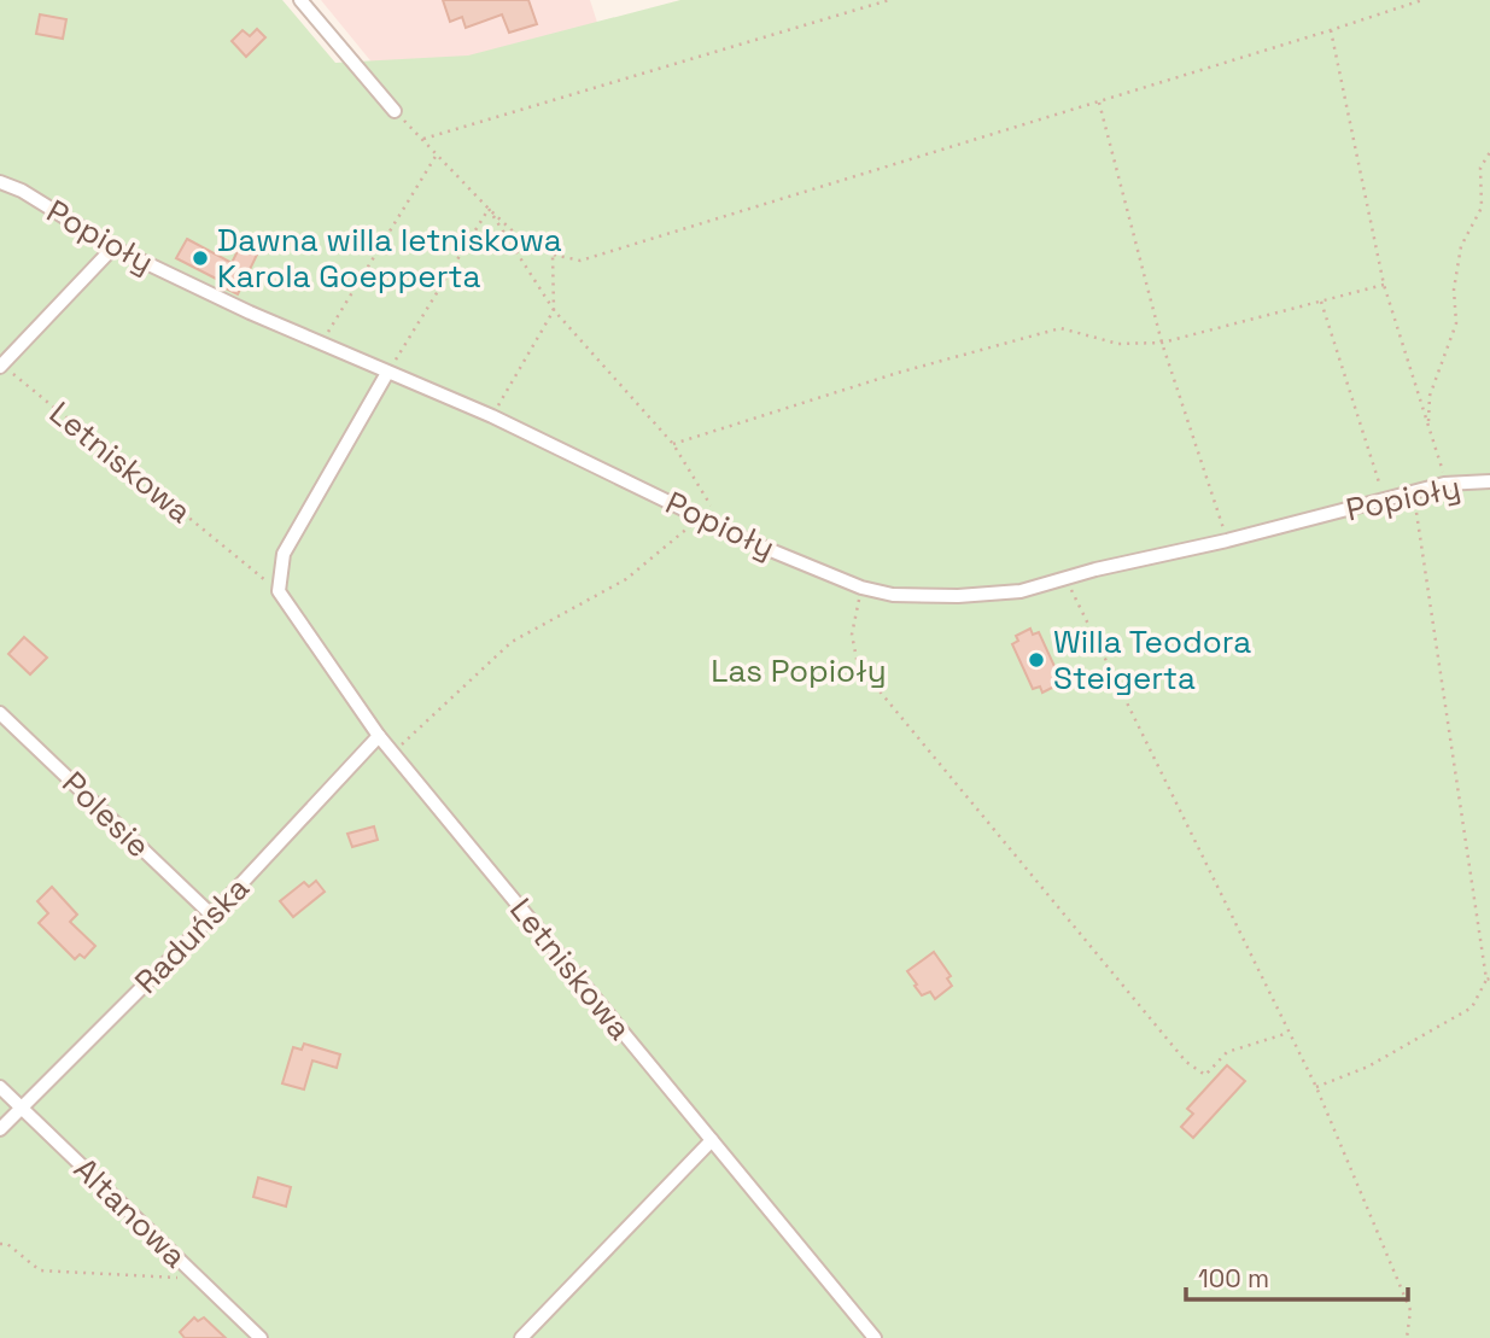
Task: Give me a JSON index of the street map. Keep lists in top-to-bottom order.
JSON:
{
  "streets": {
    "street": [
      "Popioły",
      "Letniskowa",
      "Polesie",
      "Raduńska",
      "Altanowa"
    ]
  },
  "crossings": [
    ["Letniskowa", "Raduńska"],
    ["Polesie", "Raduńska"],
    ["Raduńska", "Altanowa"]
  ],
  "parks": ["Las Popioły"],
  "places": ["Dawna willa letniskowa Karola Goepperta", "Willa Teodora Steigerta"],
  "scale_bar": "100 m"
}
